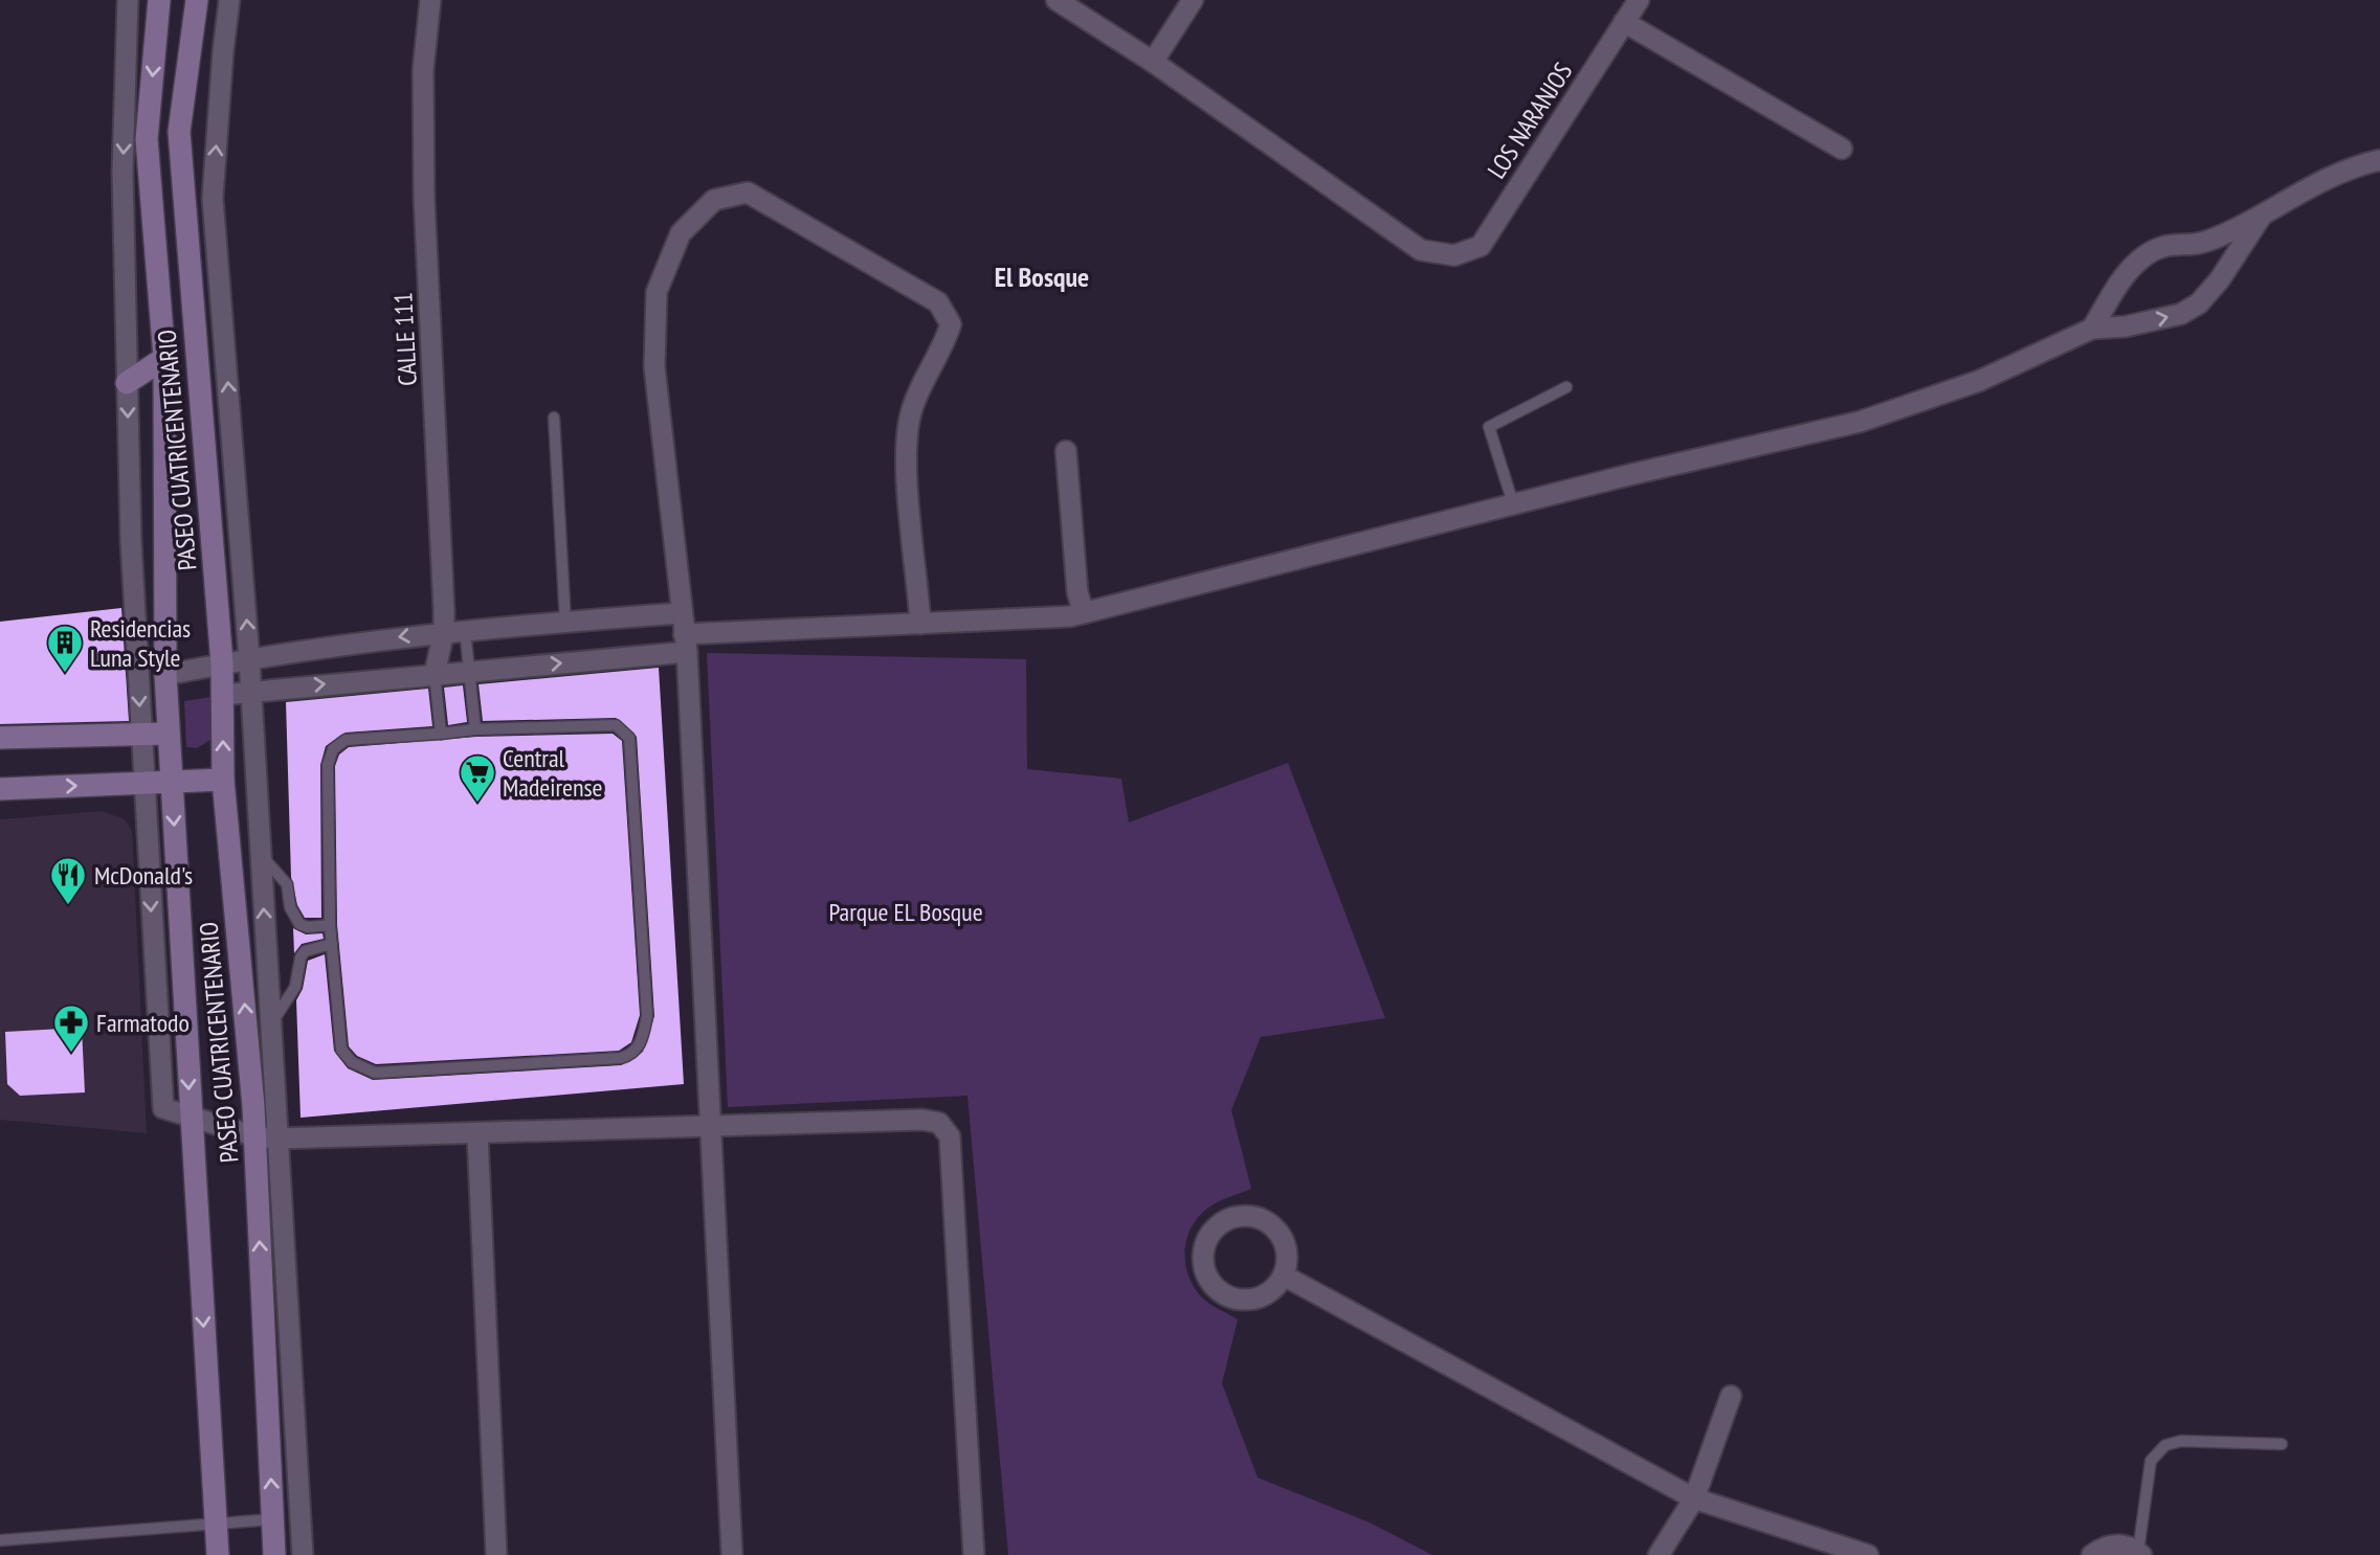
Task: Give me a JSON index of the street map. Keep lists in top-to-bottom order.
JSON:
{
  "streets": {
    "street": ["LOS NARANJOS", "CALLE 111", "PASEO CUATRICENTENARIO"]
  },
  "districts": ["El Bosque"],
  "parks": ["Parque EL Bosque"],
  "places": {
    "building": ["Residencias Luna Style"],
    "supermarket": ["Central Madeirense"],
    "restaurant": ["McDonald's"],
    "pharmacy": ["Farmatodo"]
  }
}
